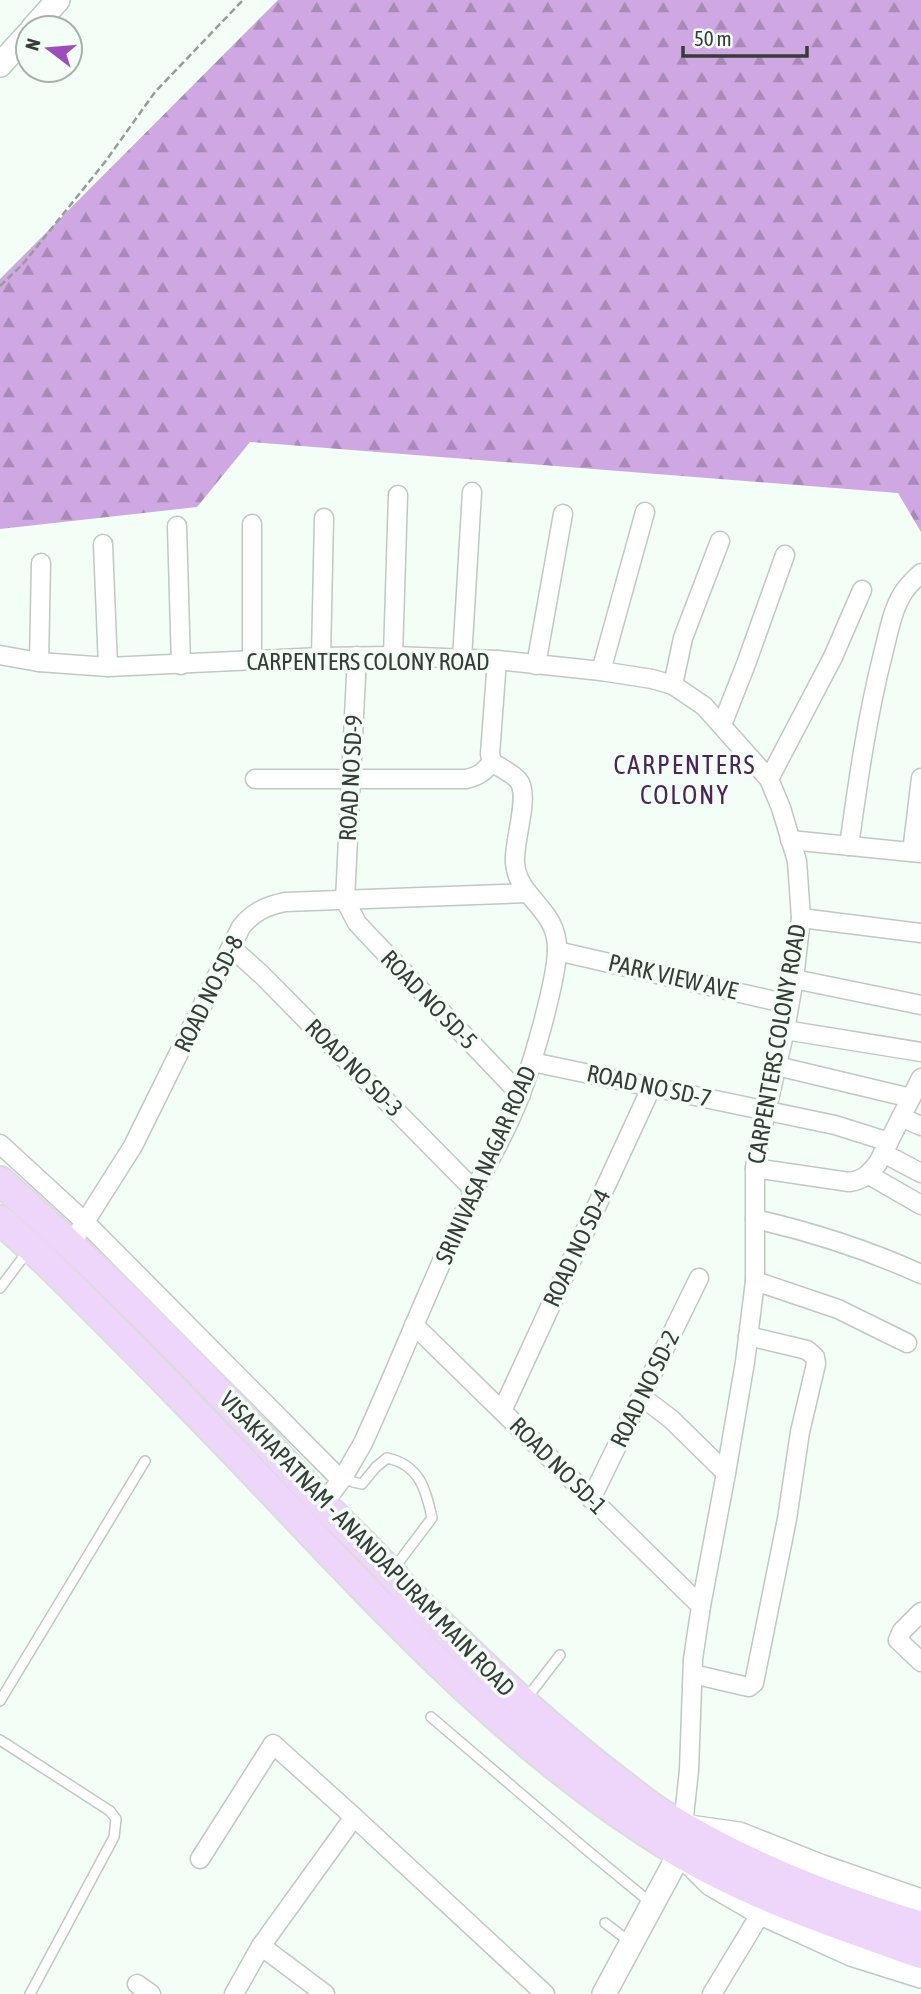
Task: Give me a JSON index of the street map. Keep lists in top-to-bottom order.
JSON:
{
  "streets": {
    "main road": ["VISAKHAPATNAM - ANANDAPURAM MAIN ROAD"],
    "street": [
      "CARPENTERS COLONY ROAD",
      "ROAD NO SD-9",
      "PARK VIEW AVE",
      "ROAD NO SD-8",
      "ROAD NO SD-5",
      "ROAD NO SD-3",
      "ROAD NO SD-7",
      "SRINIVASA NAGAR ROAD",
      "ROAD NO SD-4",
      "ROAD NO SD-2",
      "ROAD NO SD-1"
    ]
  },
  "crossings": [
    ["CARPENTERS COLONY ROAD", "ROAD NO SD-9"],
    ["CARPENTERS COLONY ROAD", "PARK VIEW AVE"],
    ["CARPENTERS COLONY ROAD", "ROAD NO SD-7"],
    ["CARPENTERS COLONY ROAD", "ROAD NO SD-1"],
    ["CARPENTERS COLONY ROAD", "VISAKHAPATNAM - ANANDAPURAM MAIN ROAD"],
    ["ROAD NO SD-9", "ROAD NO SD-8"],
    ["ROAD NO SD-9", "ROAD NO SD-5"],
    ["PARK VIEW AVE", "SRINIVASA NAGAR ROAD"],
    ["ROAD NO SD-8", "ROAD NO SD-5"],
    ["ROAD NO SD-8", "ROAD NO SD-3"],
    ["ROAD NO SD-8", "SRINIVASA NAGAR ROAD"],
    ["ROAD NO SD-8", "VISAKHAPATNAM - ANANDAPURAM MAIN ROAD"],
    ["ROAD NO SD-5", "SRINIVASA NAGAR ROAD"],
    ["ROAD NO SD-3", "SRINIVASA NAGAR ROAD"],
    ["ROAD NO SD-7", "SRINIVASA NAGAR ROAD"],
    ["ROAD NO SD-7", "ROAD NO SD-4"],
    ["SRINIVASA NAGAR ROAD", "ROAD NO SD-1"],
    ["SRINIVASA NAGAR ROAD", "VISAKHAPATNAM - ANANDAPURAM MAIN ROAD"],
    ["ROAD NO SD-4", "ROAD NO SD-1"],
    ["ROAD NO SD-2", "ROAD NO SD-1"]
  ],
  "districts": ["CARPENTERS COLONY"],
  "scale_bar": "50 m",
  "north": "left"
}
